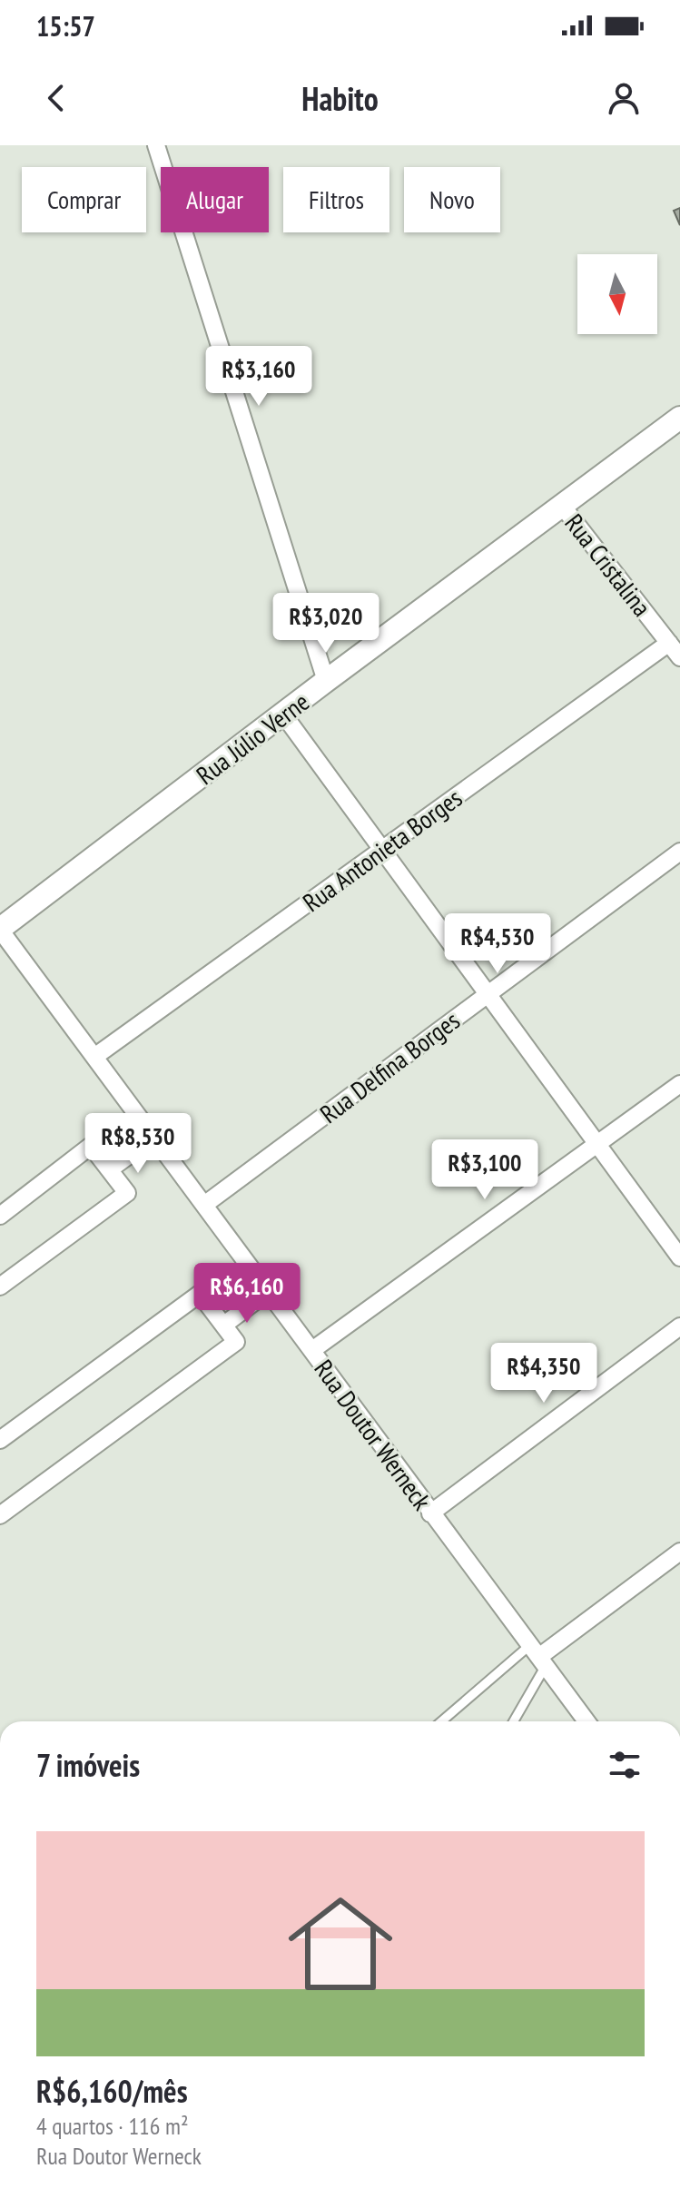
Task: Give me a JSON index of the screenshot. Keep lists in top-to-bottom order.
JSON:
{
  "streets": {
    "street": [
      "Rua Cristalina",
      "Rua Júlio Verne",
      "Rua Antonieta Borges",
      "Rua Delfina Borges",
      "Rua Doutor Werneck"
    ]
  },
  "crossings": [
    ["Rua Cristalina", "Rua Júlio Verne"],
    ["Rua Cristalina", "Rua Antonieta Borges"],
    ["Rua Júlio Verne", "Rua Doutor Werneck"],
    ["Rua Antonieta Borges", "Rua Doutor Werneck"],
    ["Rua Delfina Borges", "Rua Doutor Werneck"]
  ],
  "north": "bottom",
  "page": {
    "status": "15:57",
    "header": "Habito",
    "chip": [
      "Comprar",
      "Alugar",
      "Filtros",
      "Novo"
    ],
    "price": [
      "R$3,160",
      "R$3,020",
      "R$4,530",
      "R$8,530",
      "R$3,100",
      "R$6,160",
      "R$4,350"
    ],
    "heading": "7 imóveis",
    "list": [
      {
        "name": "R$6,160/mês",
        "note": "4 quartos · 116 m² · Rua Doutor Werneck"
      }
    ]
  }
}
